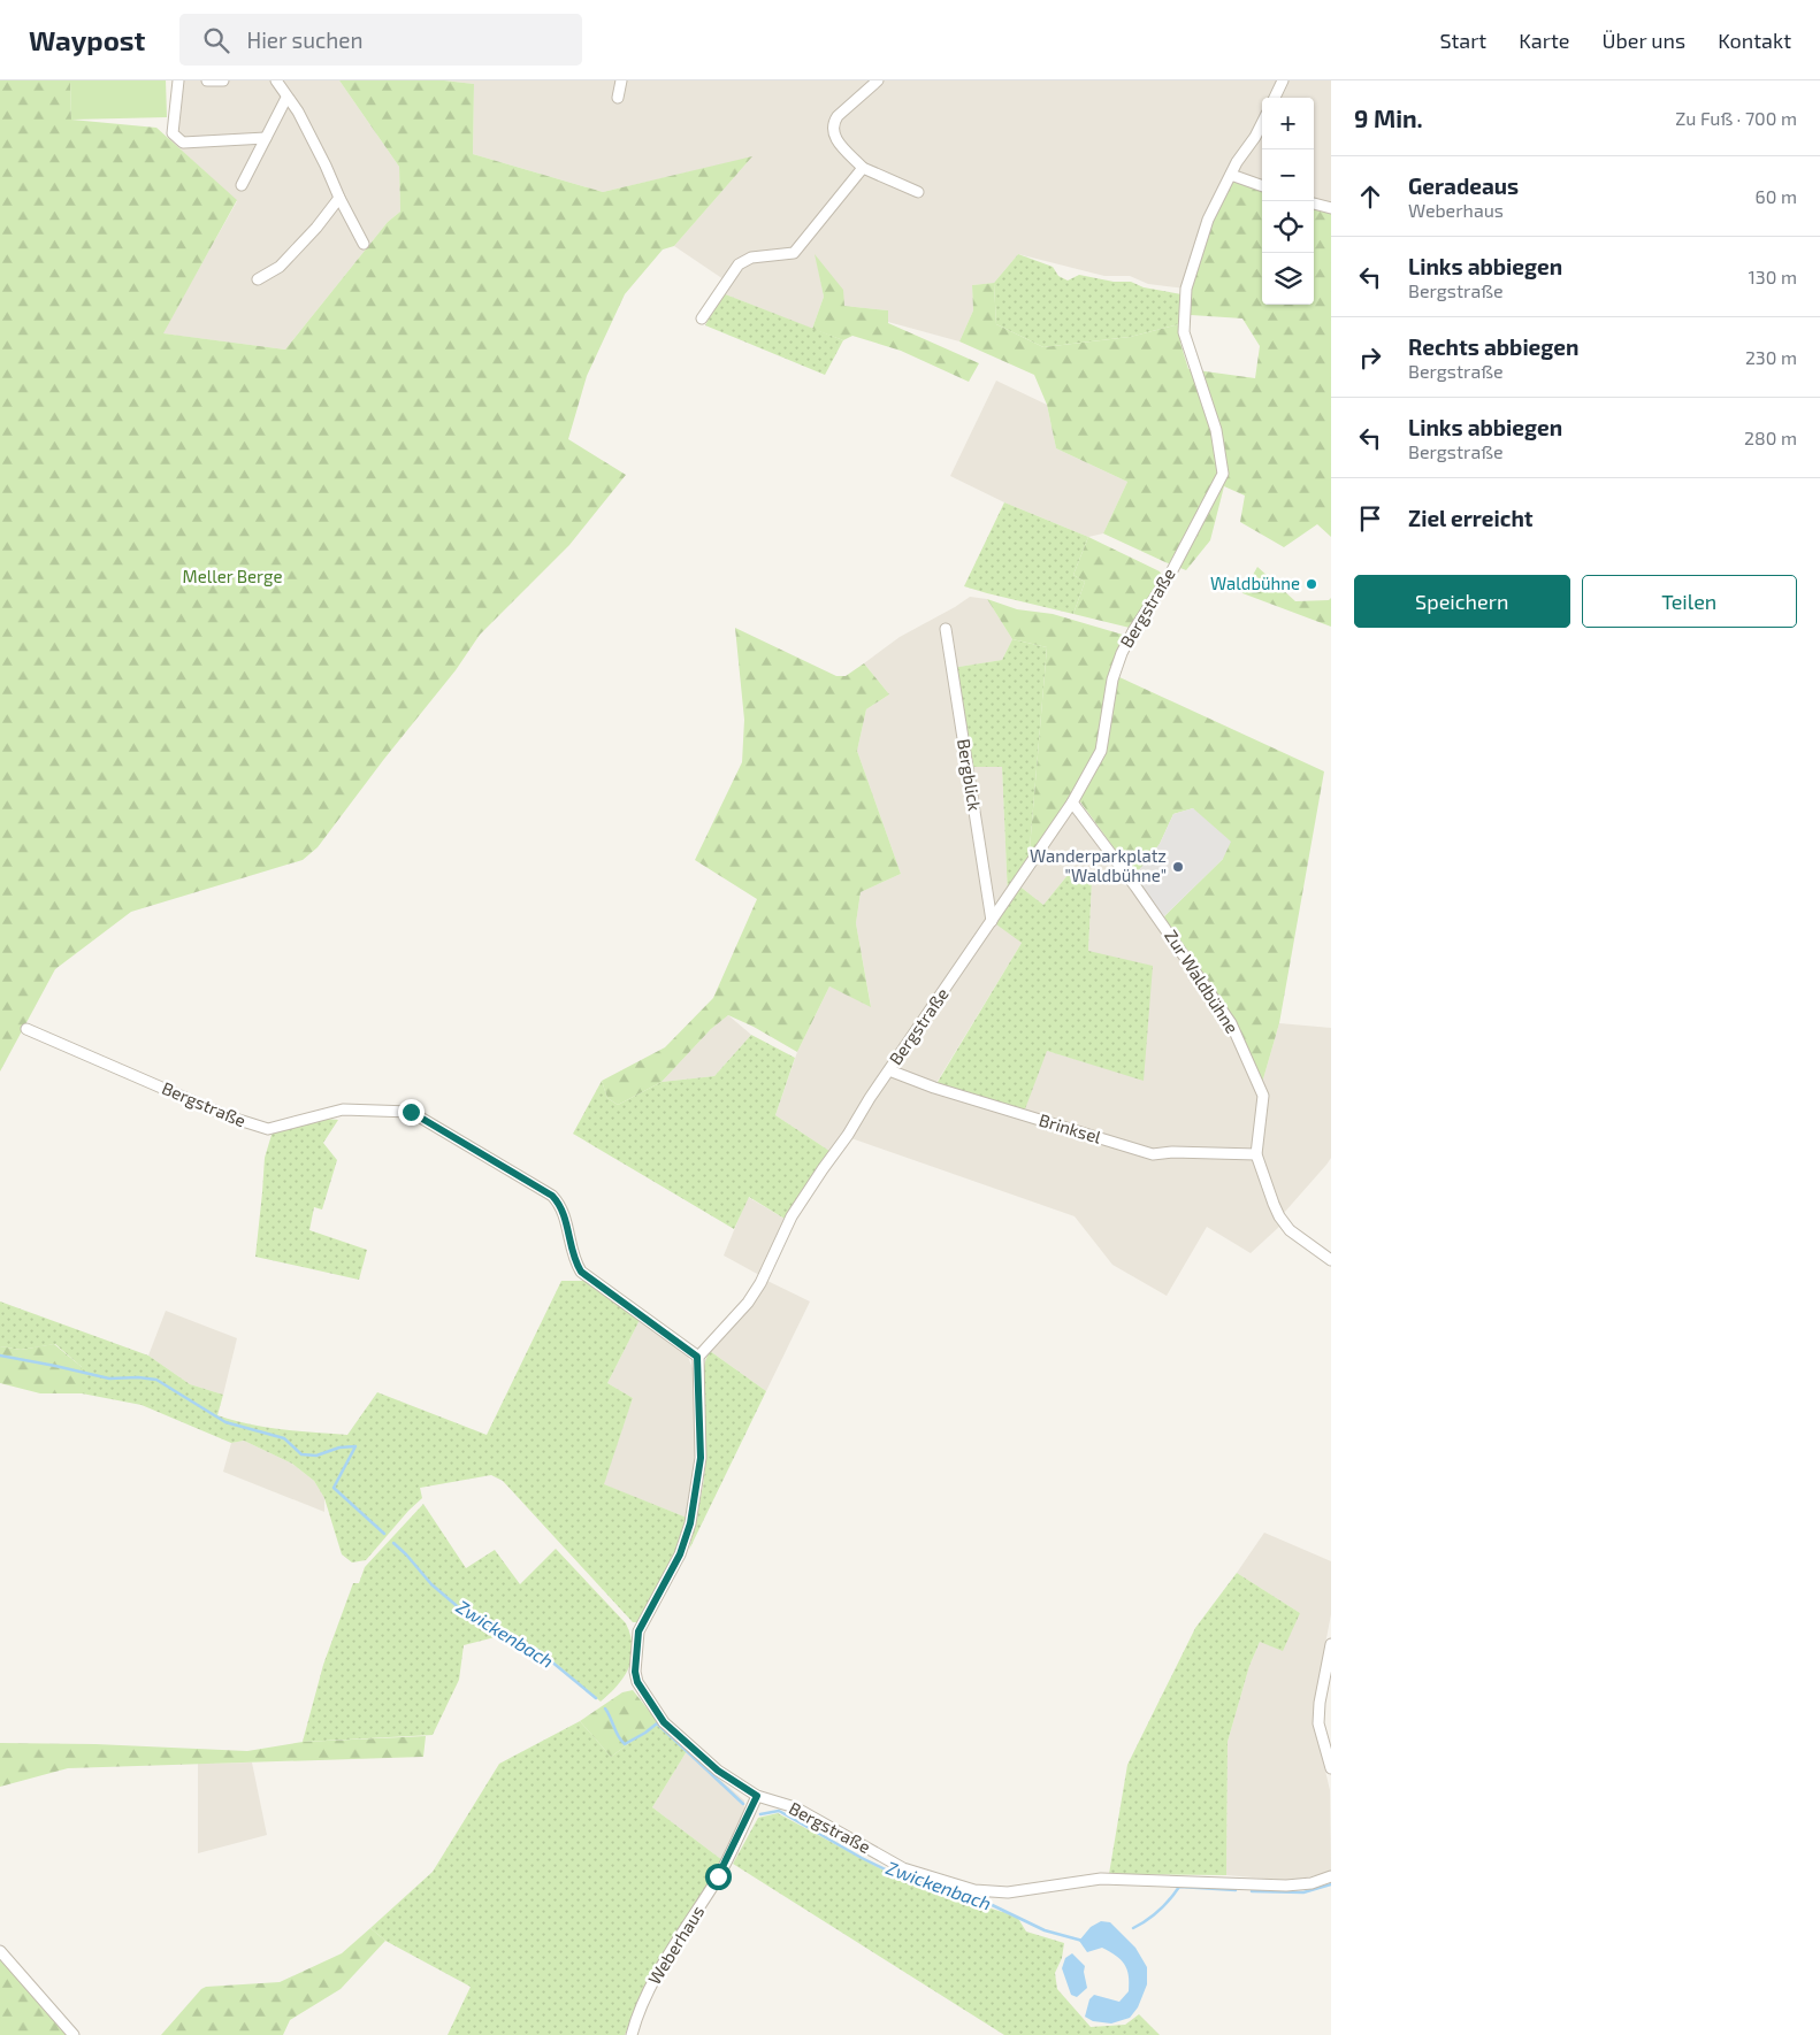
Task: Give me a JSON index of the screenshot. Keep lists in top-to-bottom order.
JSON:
{
  "streets": {
    "street": [
      "Bergstraße",
      "Bergblick",
      "Zur Waldbühne",
      "Brinksel",
      "Weberhaus"
    ]
  },
  "crossings": [
    ["Bergstraße", "Bergblick"],
    ["Bergstraße", "Zur Waldbühne"],
    ["Bergstraße", "Brinksel"],
    ["Bergstraße", "Weberhaus"],
    ["Zur Waldbühne", "Brinksel"]
  ],
  "water": ["Zwickenbach"],
  "parks": ["Meller Berge"],
  "places": ["Waldbühne", "Wanderparkplatz \"Waldbühne\""],
  "page": {
    "header": "Waypost",
    "search": "Hier suchen",
    "nav": [
      "Start",
      "Karte",
      "Über uns",
      "Kontakt"
    ],
    "heading": ["9 Min.", "Zu Fuß · 700 m"],
    "map_buttons": ["+", "−"],
    "list": [
      ["Geradeaus", "Weberhaus", "60 m"],
      ["Links abbiegen", "Bergstraße", "130 m"],
      ["Rechts abbiegen", "Bergstraße", "230 m"],
      ["Links abbiegen", "Bergstraße", "280 m"],
      "Ziel erreicht"
    ],
    "buttons": ["Speichern", "Teilen"]
  }
}
